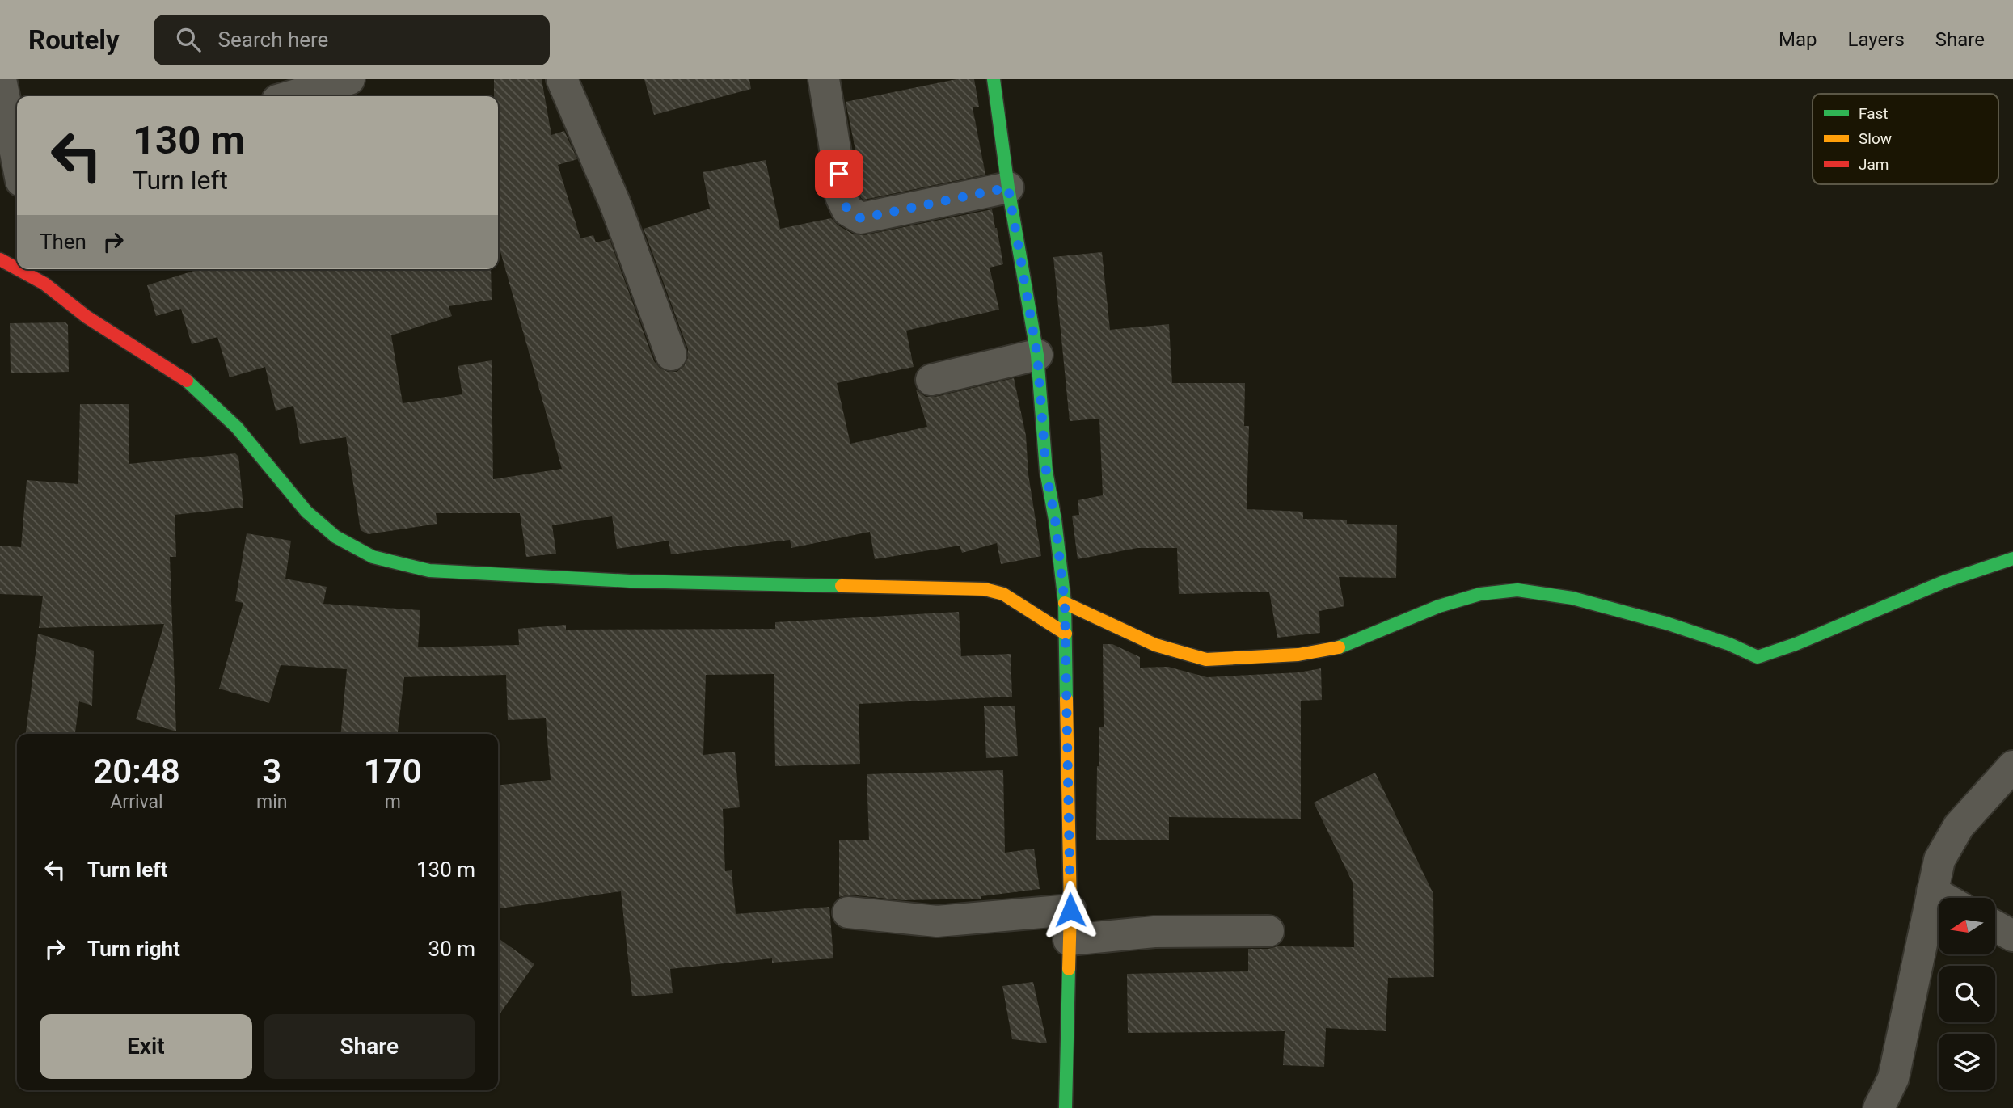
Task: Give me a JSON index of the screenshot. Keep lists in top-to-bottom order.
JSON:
{
  "legend": ["Fast", "Slow", "Jam"],
  "north": "left",
  "page": {
    "header": "Routely",
    "search": "Search here",
    "nav": ["Map", "Layers", "Share"],
    "turn": ["130 m", "Turn left"],
    "then": "Then",
    "eta": [
      "20:48",
      "Arrival",
      "3",
      "min",
      "170",
      "m"
    ],
    "list": [
      {
        "name": "Turn left",
        "value": "130 m"
      },
      {
        "name": "Turn right",
        "value": "30 m"
      }
    ],
    "buttons": ["Exit", "Share"]
  }
}
